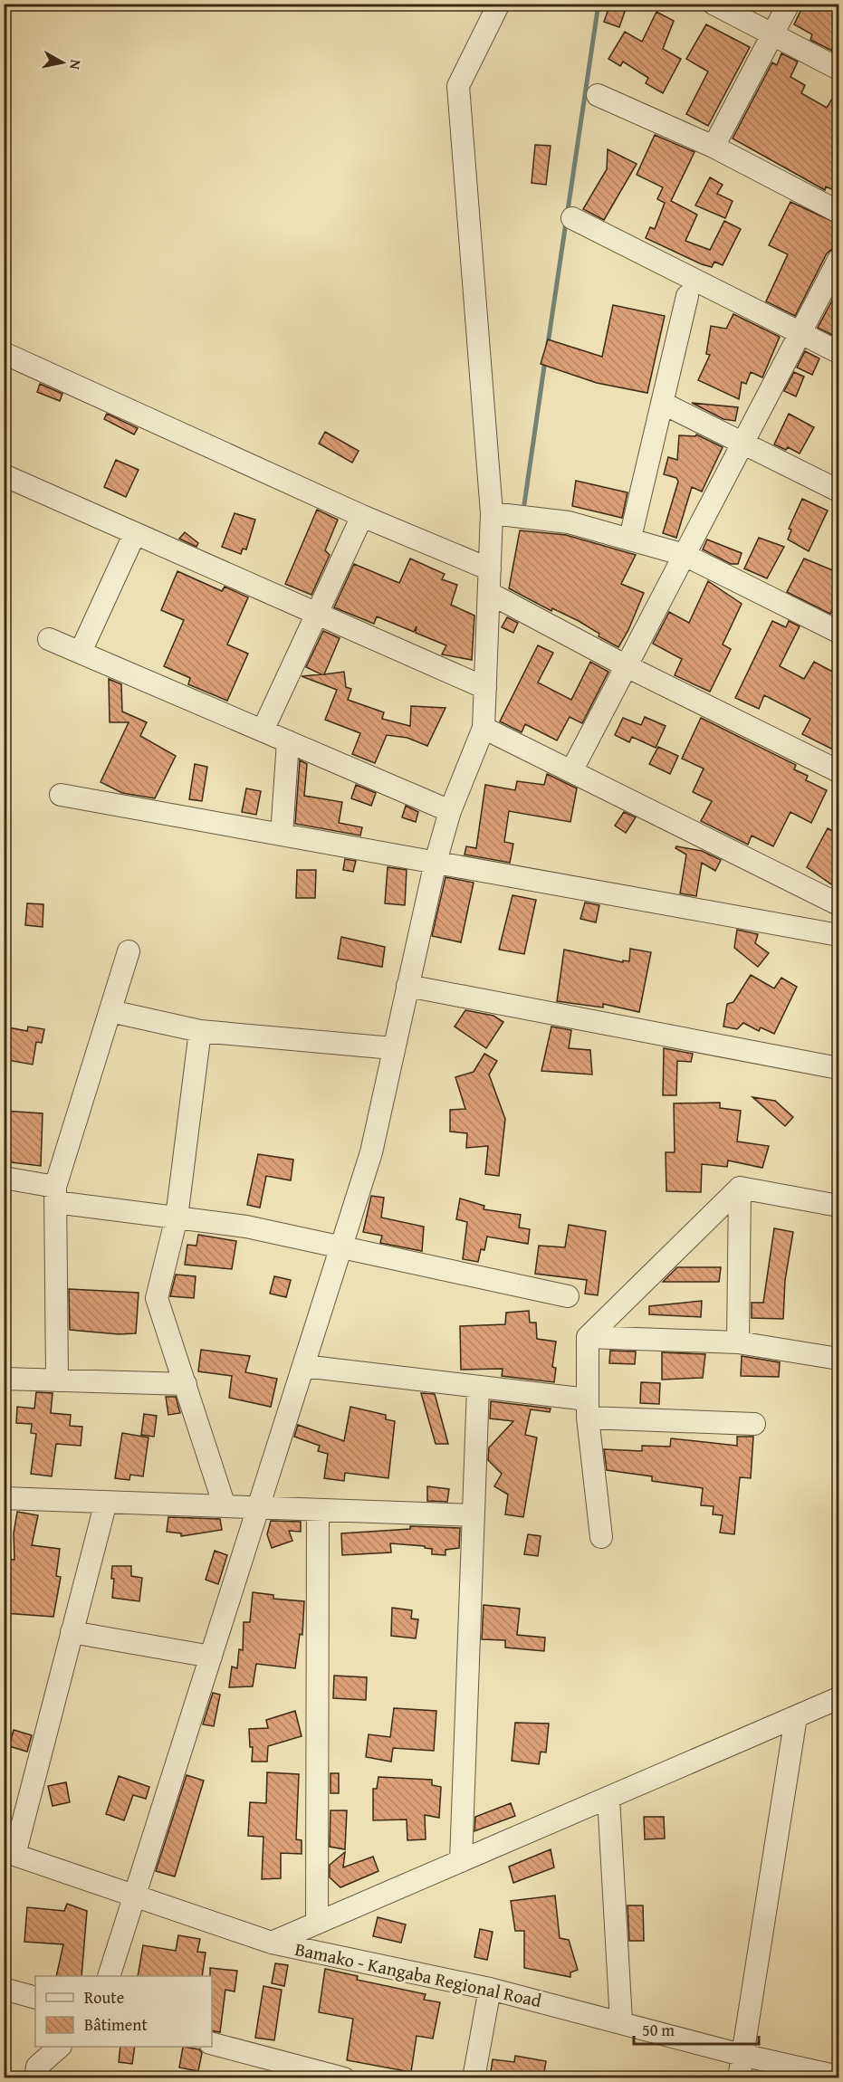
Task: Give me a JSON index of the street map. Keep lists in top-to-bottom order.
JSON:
{
  "streets": {
    "street": ["Bamako - Kangaba Regional Road"]
  },
  "legend": ["Route", "Bâtiment"],
  "scale_bar": "50 m",
  "north": "right"
}
